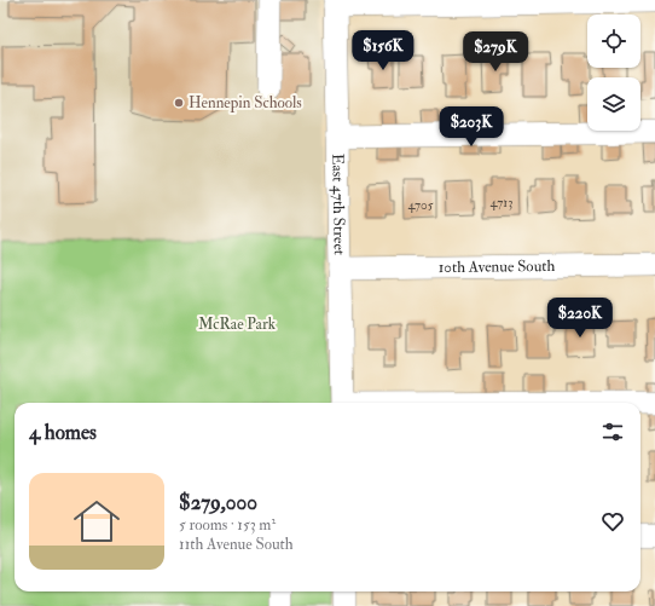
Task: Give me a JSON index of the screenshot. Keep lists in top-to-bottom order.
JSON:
{
  "streets": {
    "street": ["East 47th Street", "10th Avenue South"]
  },
  "crossings": [
    ["East 47th Street", "10th Avenue South"]
  ],
  "parks": ["McRae Park"],
  "places": ["Hennepin Schools"],
  "house_numbers": ["4713", "4705"],
  "page": {
    "price": [
      "$156K",
      "$279K",
      "$203K",
      "$220K"
    ],
    "heading": "4 homes",
    "list": [
      {
        "name": "$279,000",
        "note": "5 rooms · 153 m² · 11th Avenue South"
      }
    ]
  }
}
